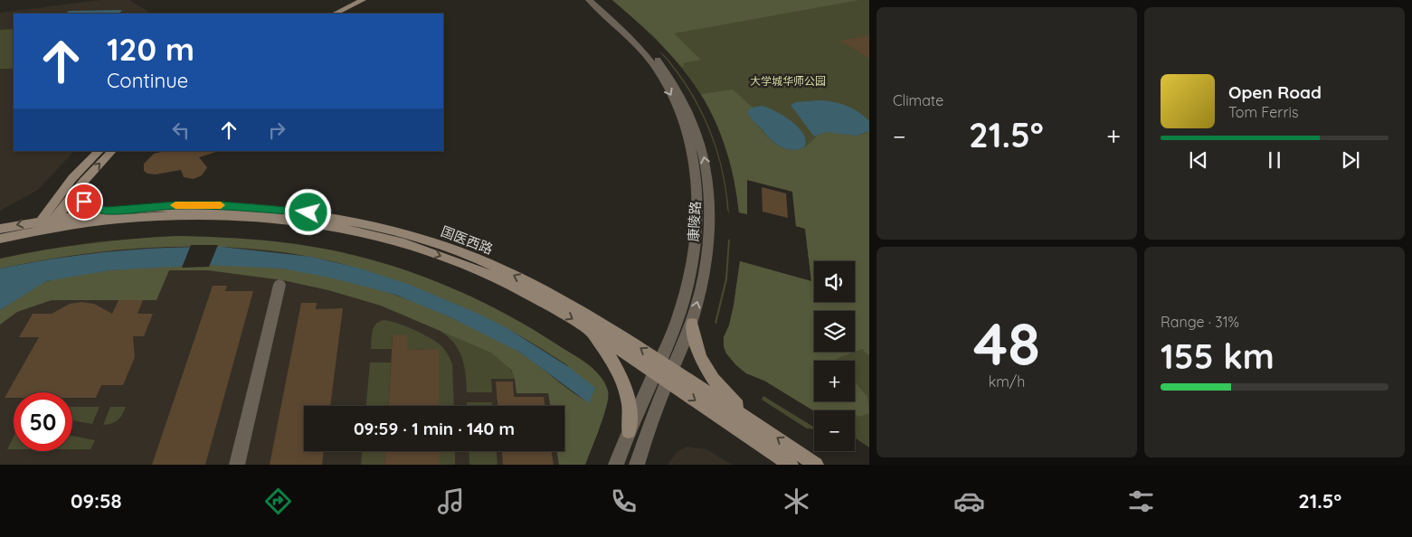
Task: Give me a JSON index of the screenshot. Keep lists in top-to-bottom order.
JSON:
{
  "streets": {
    "main road": ["国医西路"],
    "street": ["康陵路"]
  },
  "crossings": [
    ["康陵路", "国医西路"]
  ],
  "parks": ["大学城华师公园"],
  "page": {
    "tile": [
      "Climate",
      ["48", "km/h"],
      ["Range · 31%", "155 km"]
    ],
    "turn": ["120 m", "Continue"],
    "song": ["Open Road", "Tom Ferris"],
    "heat": ["−", "21.5°", "+"],
    "map_buttons": ["+", "−"],
    "limit": "50",
    "trip": "09:59 · 1 min · 140 m",
    "tabs": ["09:58", "21.5°"]
  }
}
